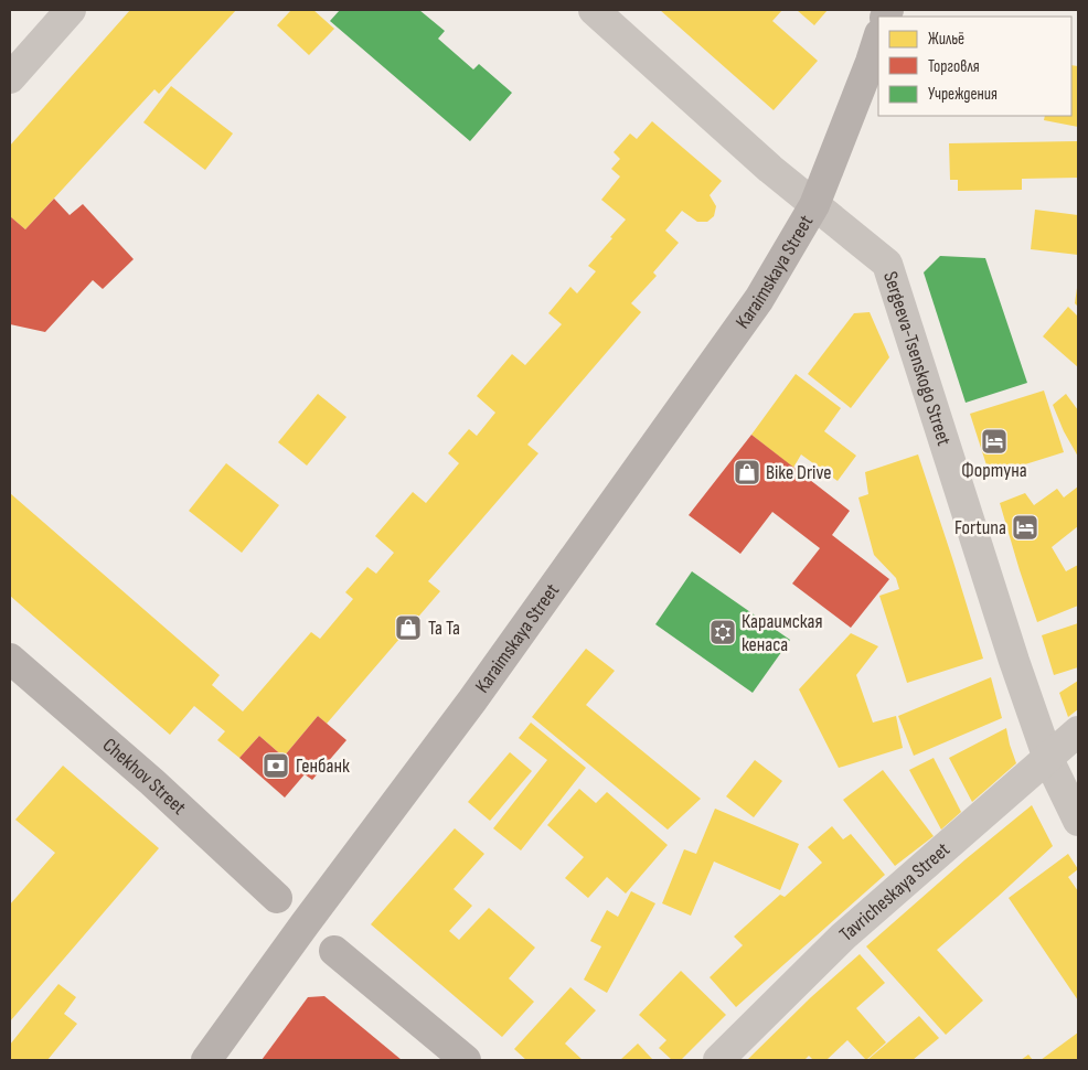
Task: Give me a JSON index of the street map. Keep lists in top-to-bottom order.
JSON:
{
  "streets": {
    "main road": ["Karaimskaya Street", "Chekhov Street"],
    "street": ["Sergeeva-Tsenskogo Street", "Tavricheskaya Street"]
  },
  "crossings": [
    ["Karaimskaya Street", "Sergeeva-Tsenskogo Street"],
    ["Sergeeva-Tsenskogo Street", "Tavricheskaya Street"]
  ],
  "places": {
    "hotel": ["Фортуна", "Fortuna"],
    "shop": ["Bike Drive", "Та Та"],
    "synagogue": ["Караимская кенаса"],
    "bank": ["Генбанк"]
  },
  "legend": ["Жильё", "Торговля", "Учреждения"]
}
